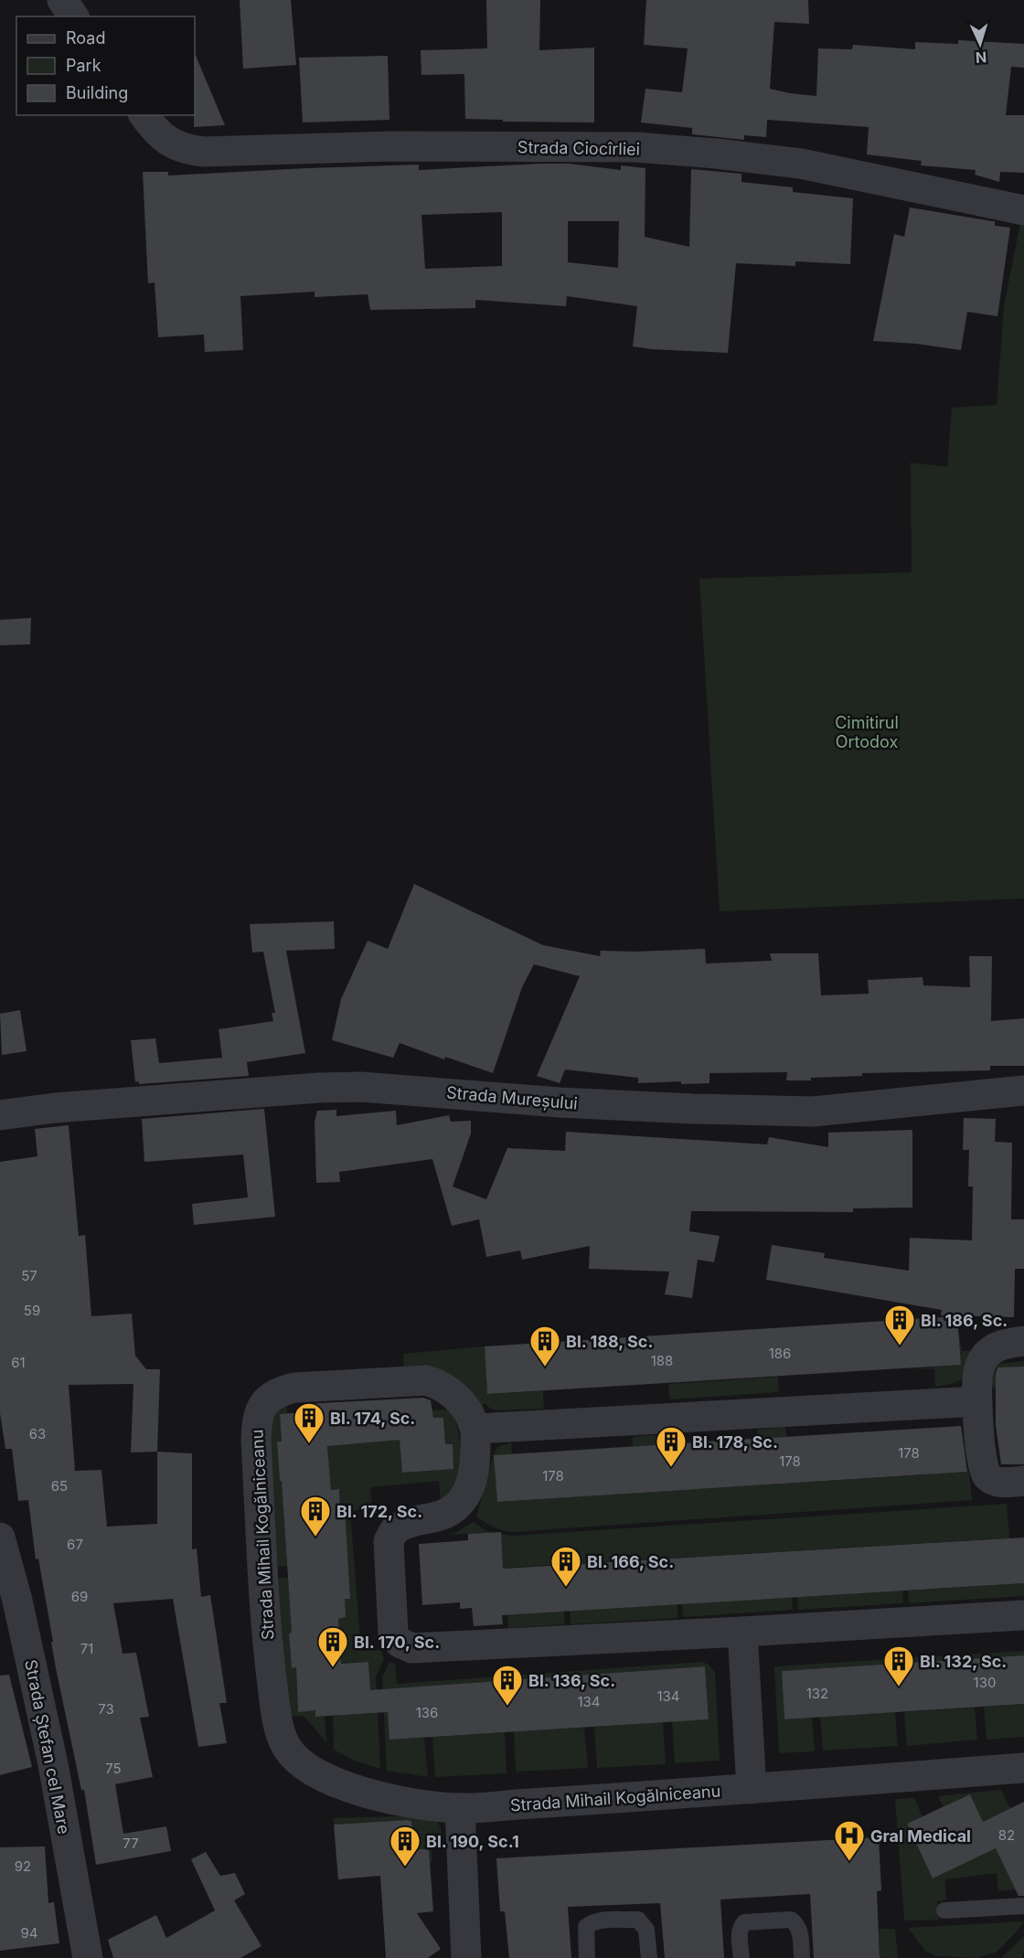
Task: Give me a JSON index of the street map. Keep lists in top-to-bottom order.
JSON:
{
  "streets": {
    "street": [
      "Strada Ciocîrliei",
      "Strada Mureșului",
      "Strada Mihail Kogălniceanu",
      "Strada Ștefan cel Mare"
    ]
  },
  "parks": ["Cimitirul Ortodox"],
  "places": {
    "building": [
      "Bl. 186, Sc.",
      "Bl. 188, Sc.",
      "Bl. 174, Sc.",
      "Bl. 178, Sc.",
      "Bl. 172, Sc.",
      "Bl. 166, Sc.",
      "Bl. 170, Sc.",
      "Bl. 132, Sc.",
      "Bl. 136, Sc.",
      "Bl. 190, Sc.1"
    ],
    "hospital": ["Gral Medical"]
  },
  "house_numbers": [
    "57",
    "59",
    "186",
    "188",
    "61",
    "63",
    "178",
    "178",
    "178",
    "65",
    "67",
    "69",
    "71",
    "130",
    "132",
    "134",
    "134",
    "73",
    "136",
    "75",
    "82",
    "77",
    "92",
    "94"
  ],
  "legend": ["Road", "Park", "Building"],
  "north": "bottom"
}
